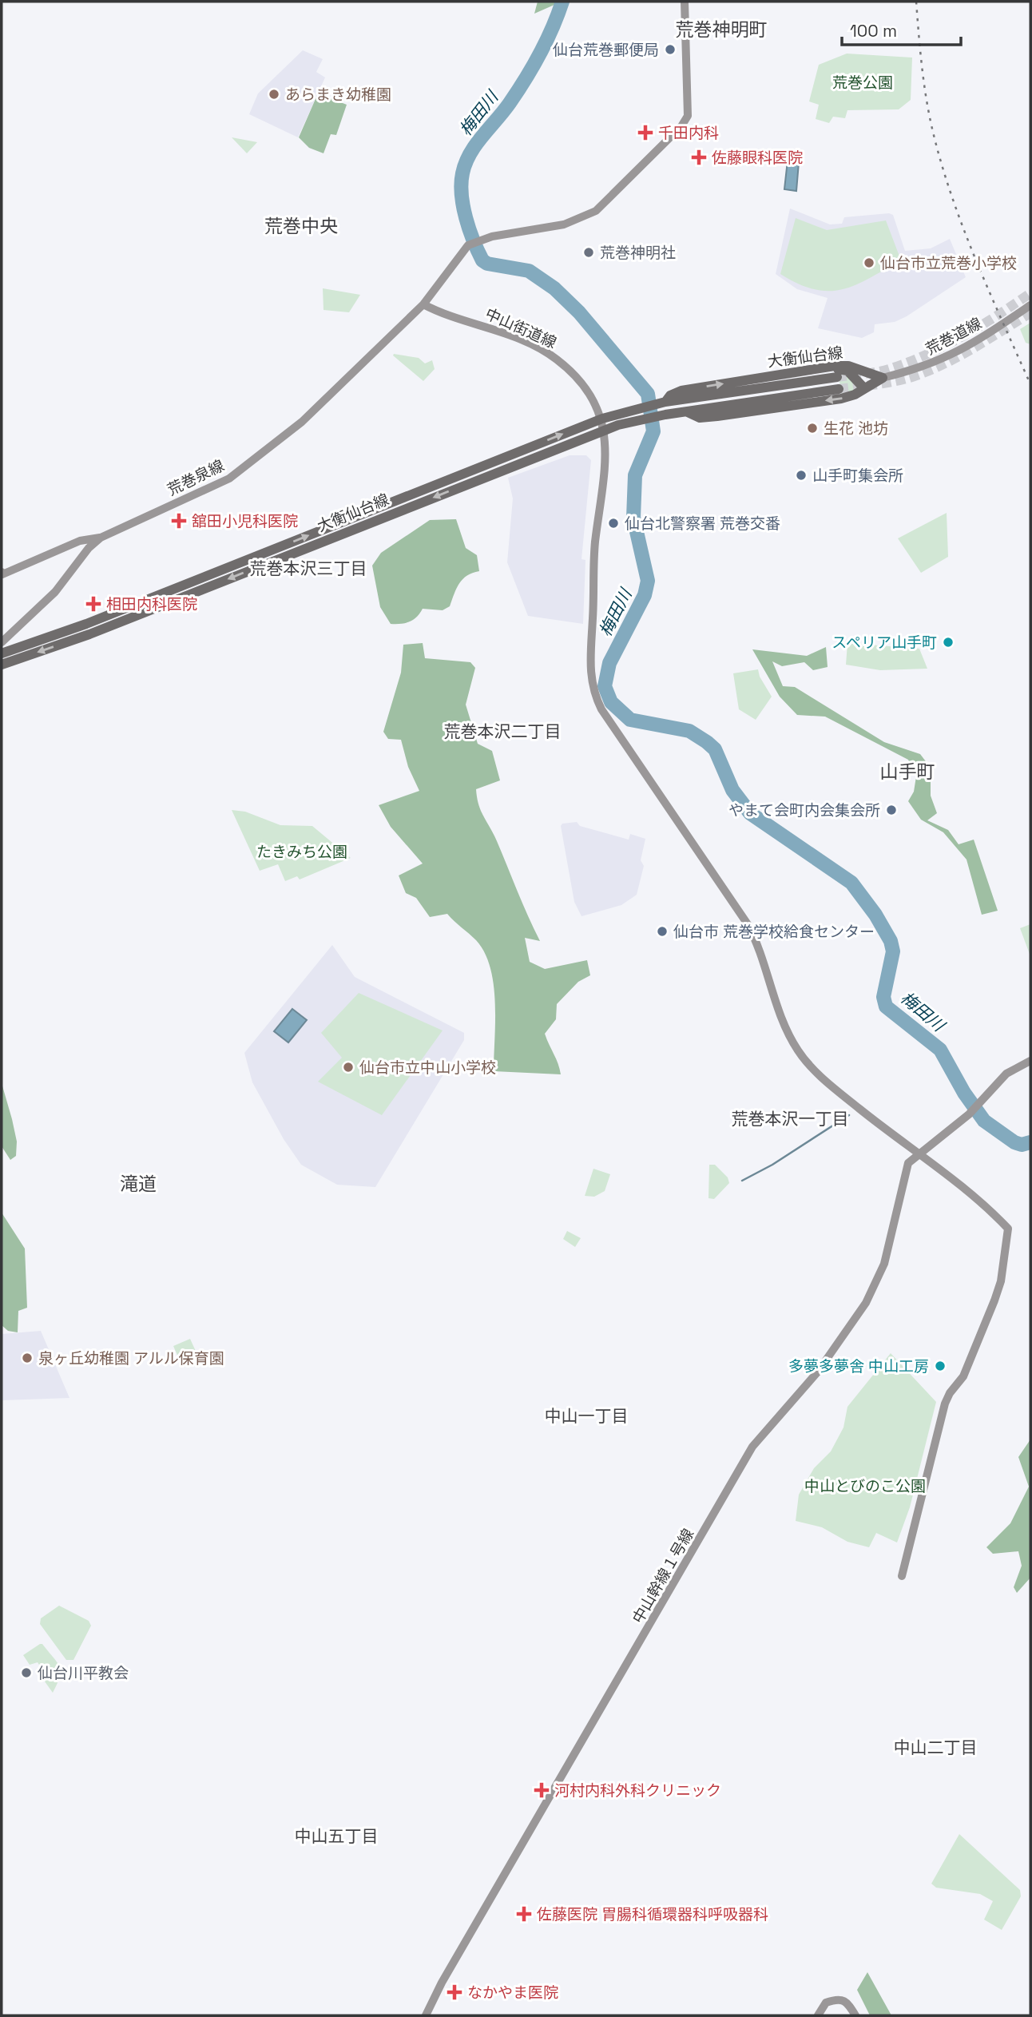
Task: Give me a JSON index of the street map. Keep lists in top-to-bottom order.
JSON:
{
  "streets": {
    "main road": ["大衡仙台線"],
    "street": [
      "中山街道線",
      "荒巻道線",
      "荒巻泉線",
      "中山幹線１号線"
    ]
  },
  "crossings": [
    ["中山街道線", "大衡仙台線"],
    ["中山街道線", "荒巻泉線"],
    ["中山街道線", "中山幹線１号線"],
    ["荒巻道線", "大衡仙台線"]
  ],
  "districts": [
    "荒巻神明町",
    "荒巻中央",
    "荒巻本沢三丁目",
    "荒巻本沢二丁目",
    "山手町",
    "荒巻本沢一丁目",
    "滝道",
    "中山一丁目",
    "中山二丁目",
    "中山五丁目"
  ],
  "water": ["梅田川"],
  "parks": ["荒巻公園", "たきみち公園", "中山とびのこ公園"],
  "places": {
    "other": [
      "仙台荒巻郵便局",
      "あらまき幼稚園",
      "荒巻神明社",
      "仙台市立荒巻小学校",
      "生花 池坊",
      "山手町集会所",
      "仙台北警察署 荒巻交番",
      "スペリア山手町",
      "やまて会町内会集会所",
      "仙台市 荒巻学校給食センター",
      "仙台市立中山小学校",
      "泉ヶ丘幼稚園 アルル保育園",
      "多夢多夢舎 中山工房",
      "仙台川平教会"
    ],
    "health": [
      "千田内科",
      "佐藤眼科医院",
      "舘田小児科医院",
      "相田内科医院",
      "河村内科外科クリニック",
      "佐藤医院 胃腸科循環器科呼吸器科",
      "なかやま医院"
    ]
  },
  "scale_bar": "100 m"
}
